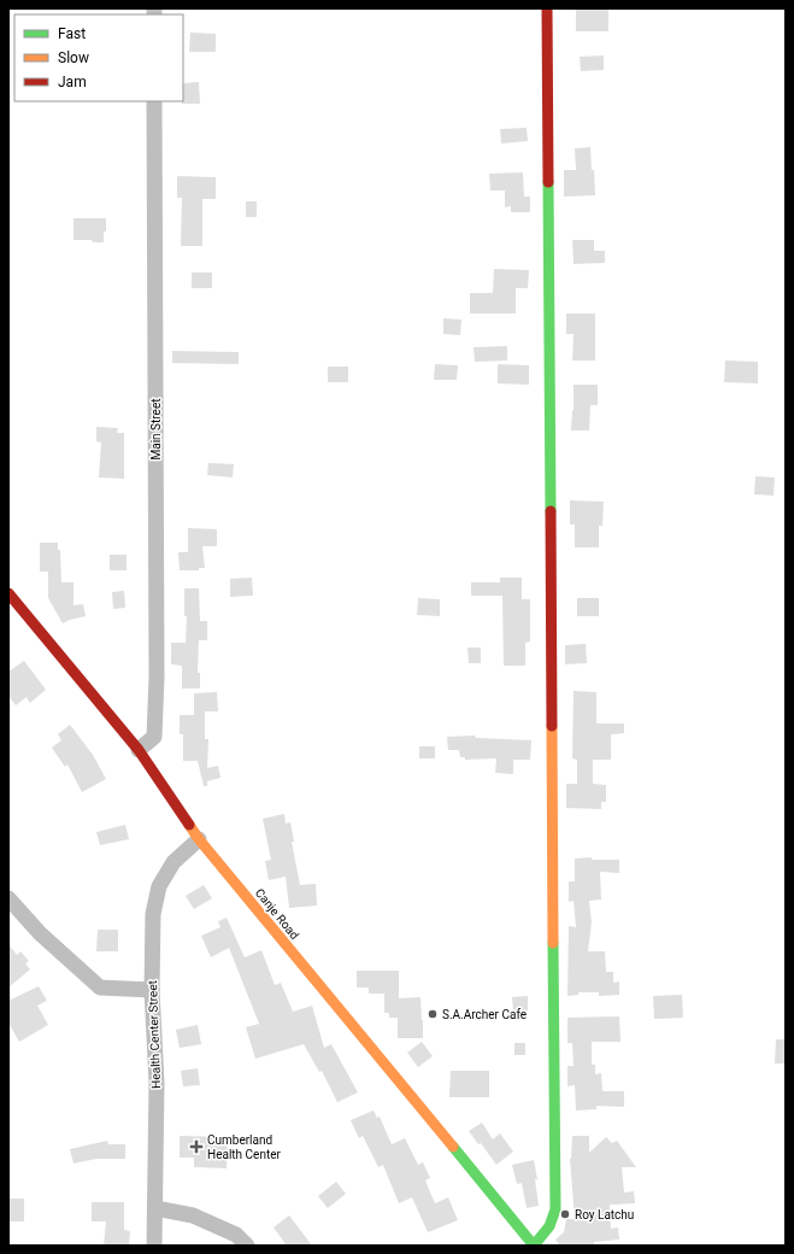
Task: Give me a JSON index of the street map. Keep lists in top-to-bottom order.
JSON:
{
  "streets": {
    "street": ["Main Street", "Canje Road", "Health Center Street"]
  },
  "crossings": [
    ["Main Street", "Canje Road"],
    ["Canje Road", "Health Center Street"]
  ],
  "places": {
    "other": ["S.A.Archer Cafe", "Roy Latchu"],
    "health": ["Cumberland Health Center"]
  },
  "legend": ["Fast", "Slow", "Jam"]
}
